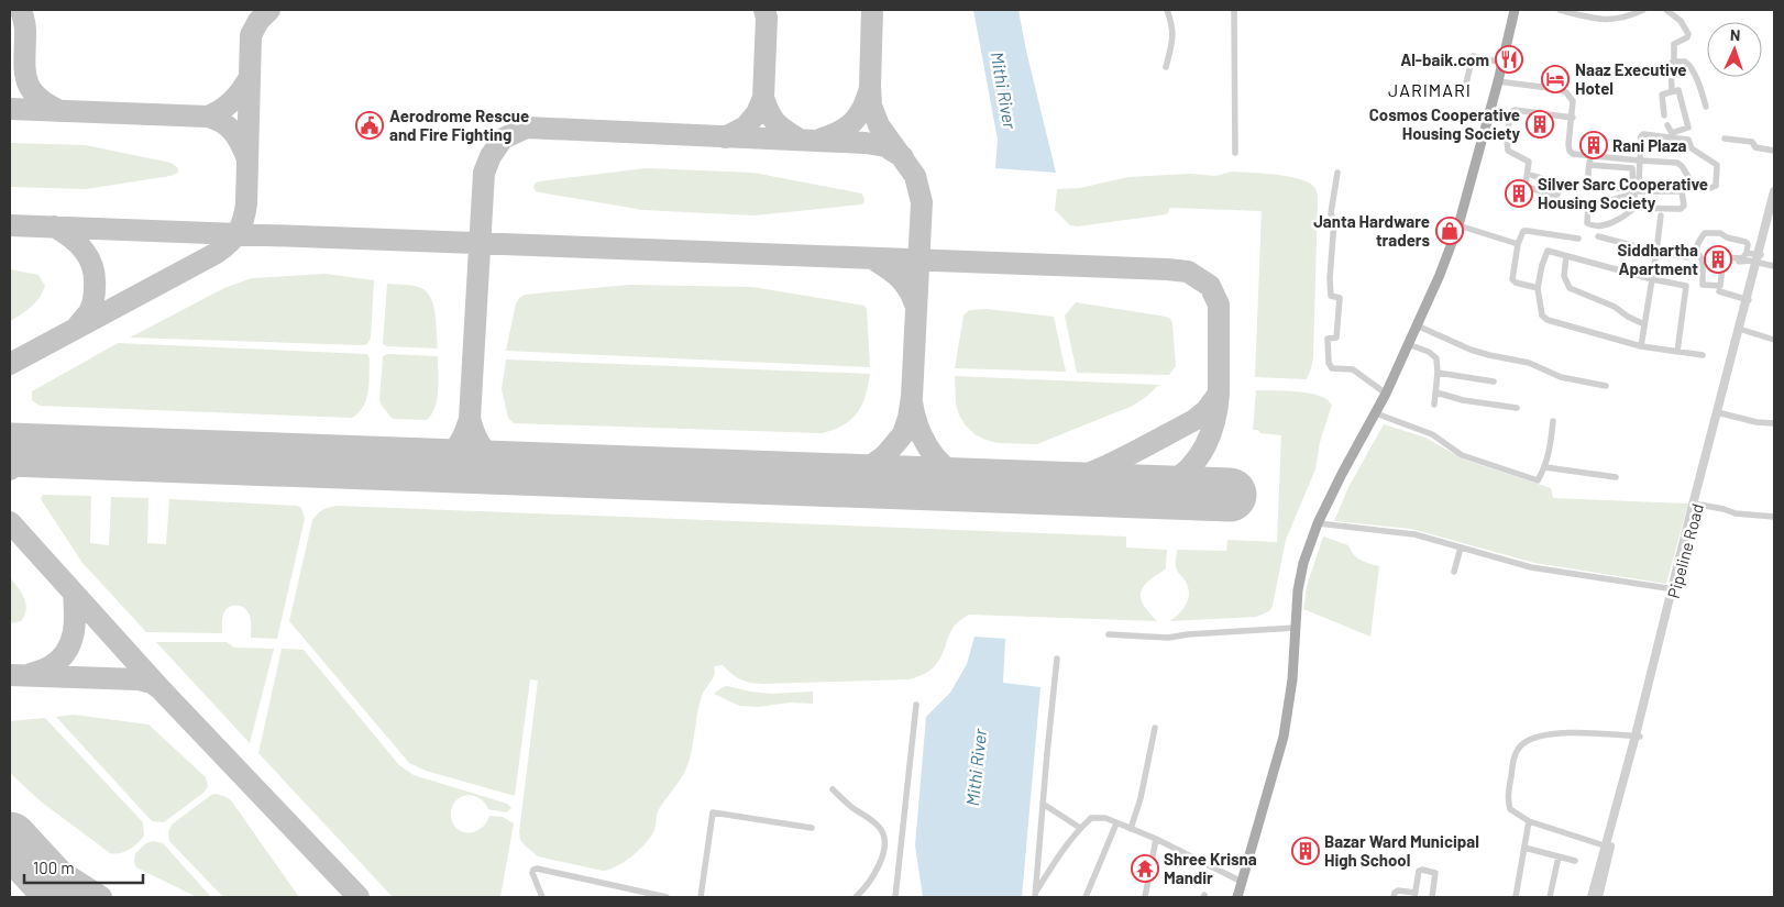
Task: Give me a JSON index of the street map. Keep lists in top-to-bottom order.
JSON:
{
  "streets": {
    "street": ["Pipeline Road"]
  },
  "districts": ["JARIMARI"],
  "water": ["Mithi River"],
  "places": {
    "restaurant": ["Al-baik.com"],
    "hotel": ["Naaz Executive Hotel"],
    "building": [
      "Cosmos Cooperative Housing Society",
      "Rani Plaza",
      "Silver Sarc Cooperative Housing Society",
      "Siddhartha Apartment",
      "Bazar Ward Municipal High School"
    ],
    "public building": ["Aerodrome Rescue and Fire Fighting"],
    "shop": ["Janta Hardware traders"],
    "temple": ["Shree Krisna Mandir"]
  },
  "scale_bar": "100 m",
  "north": "top"
}
